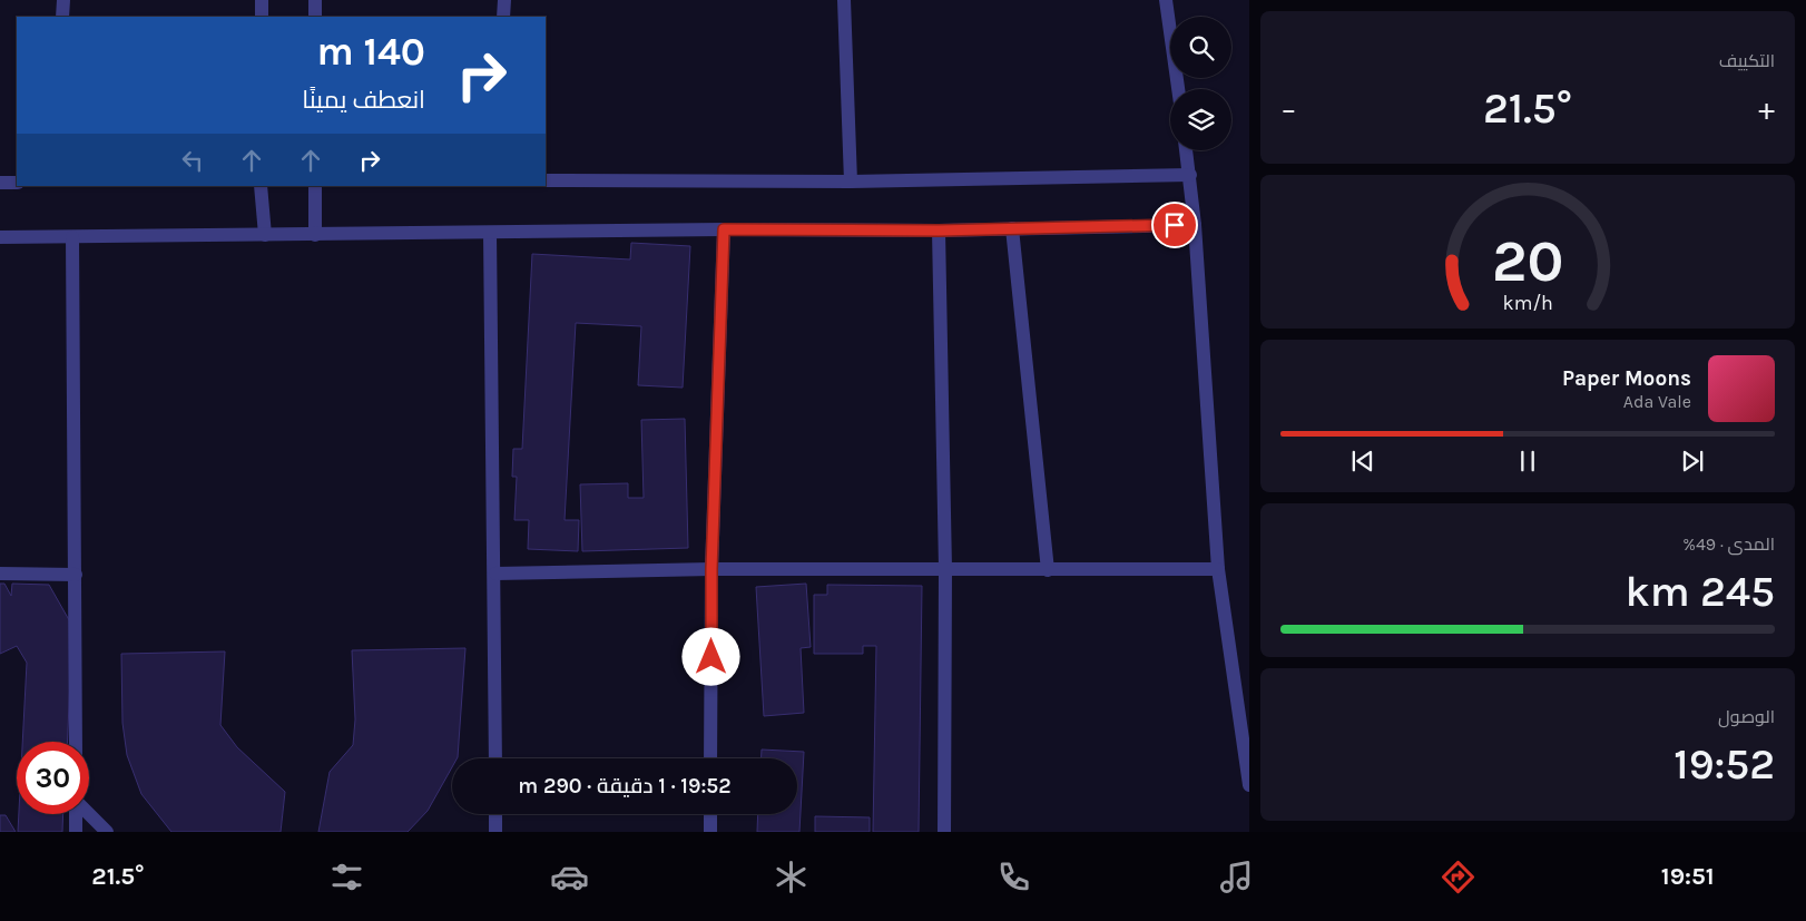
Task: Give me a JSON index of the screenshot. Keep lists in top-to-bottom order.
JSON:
{
  "page": {
    "tile": [
      "التكييف",
      ["المدى · 49%", "245 km"],
      ["الوصول", "19:52"]
    ],
    "turn": ["140 m", "انعطف يمينًا"],
    "heat": ["−", "21.5°", "+"],
    "song": ["Paper Moons", "Ada Vale"],
    "limit": "30",
    "trip": "19:52 · 1 دقيقة · 290 m",
    "tabs": ["19:51", "21.5°"],
    "gauge": ["20", "km/h"]
  }
}
